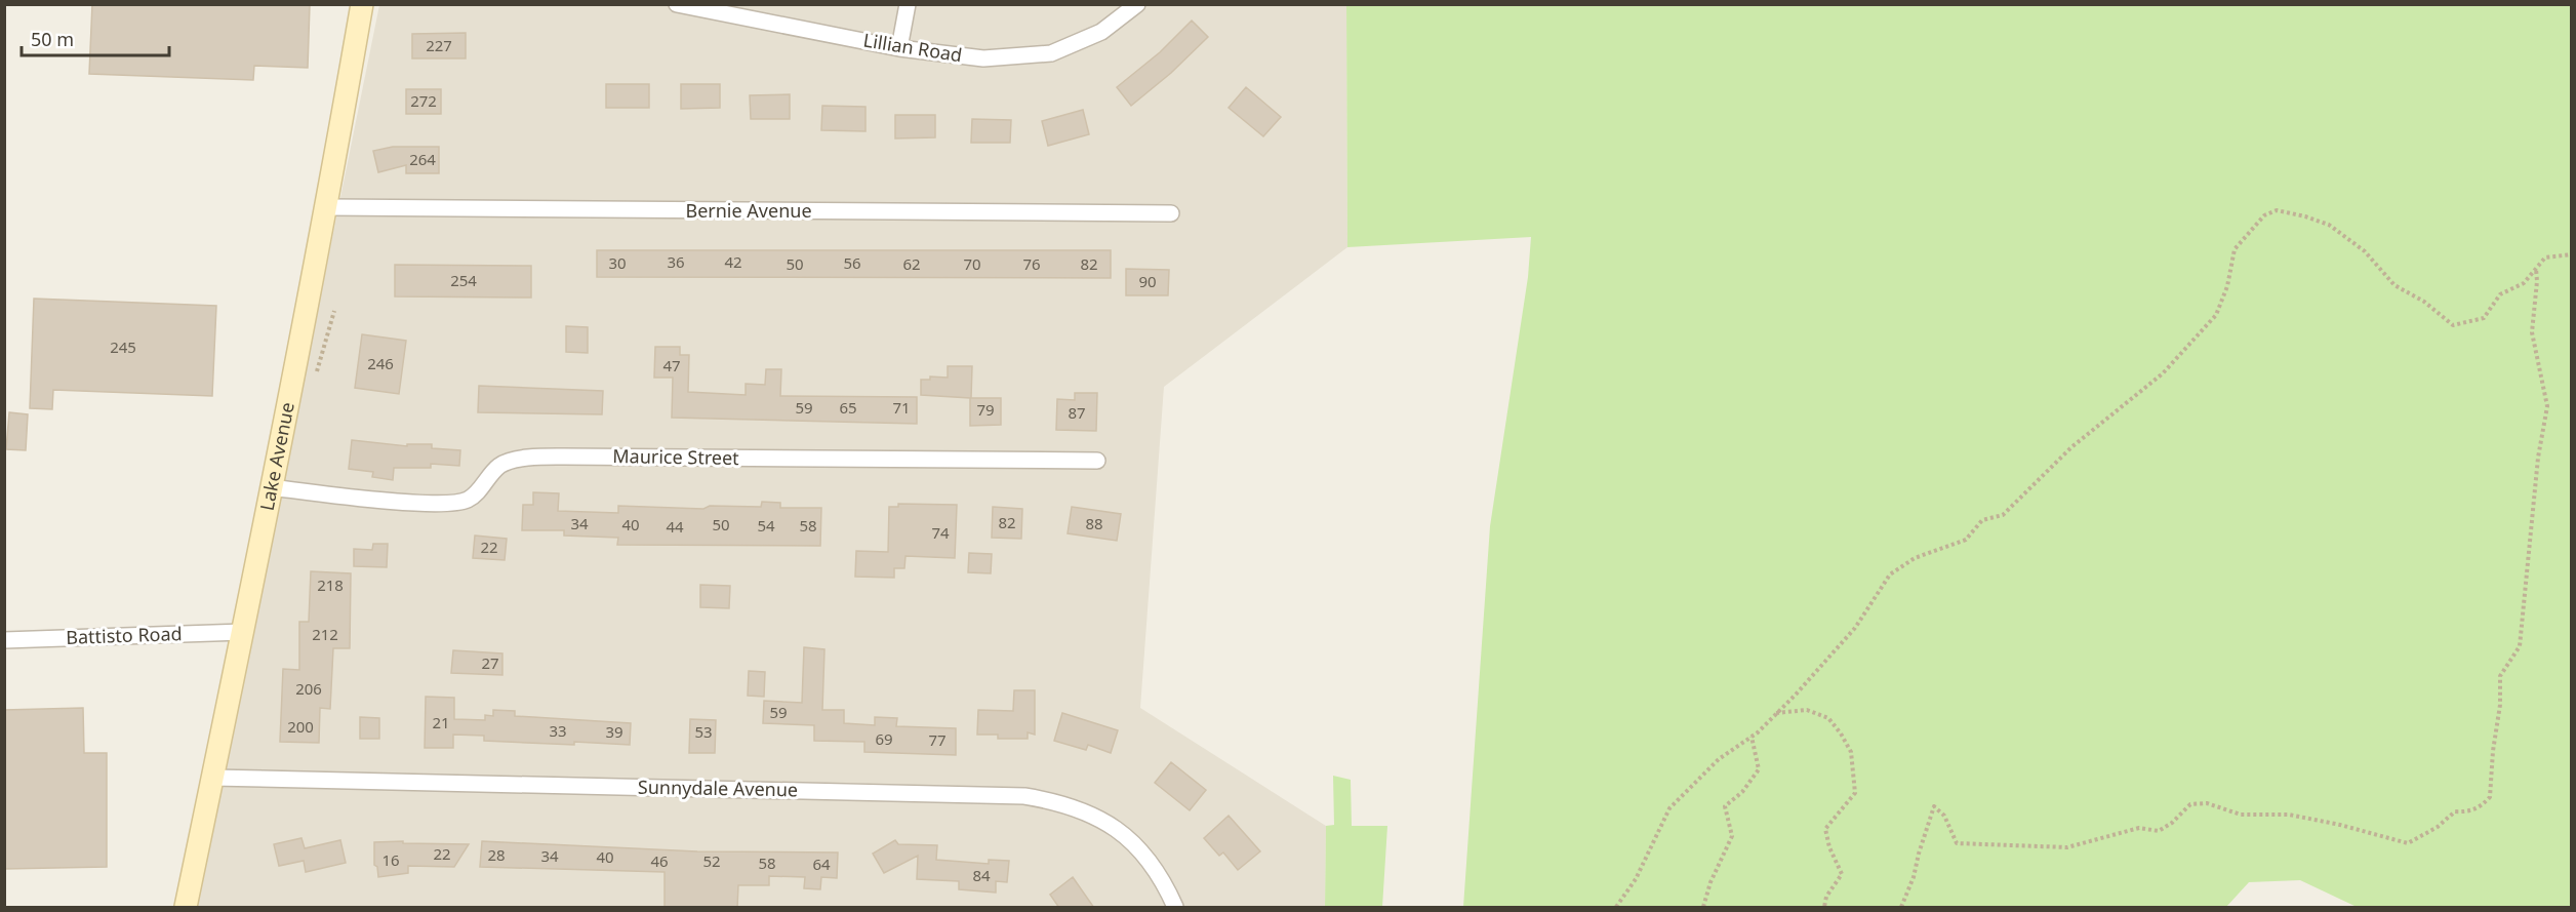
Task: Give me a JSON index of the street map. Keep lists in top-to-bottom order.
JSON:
{
  "streets": {
    "main road": ["Lake Avenue"],
    "street": [
      "Lillian Road",
      "Bernie Avenue",
      "Maurice Street",
      "Battisto Road",
      "Sunnydale Avenue"
    ]
  },
  "crossings": [
    ["Bernie Avenue", "Lake Avenue"],
    ["Lake Avenue", "Maurice Street"],
    ["Lake Avenue", "Battisto Road"],
    ["Lake Avenue", "Sunnydale Avenue"]
  ],
  "house_numbers": [
    "227",
    "272",
    "264",
    "36",
    "42",
    "30",
    "56",
    "50",
    "62",
    "70",
    "76",
    "82",
    "254",
    "90",
    "245",
    "246",
    "47",
    "59",
    "65",
    "71",
    "79",
    "87",
    "82",
    "34",
    "88",
    "40",
    "50",
    "54",
    "58",
    "44",
    "74",
    "22",
    "218",
    "212",
    "27",
    "206",
    "59",
    "21",
    "200",
    "33",
    "39",
    "53",
    "69",
    "77",
    "22",
    "28",
    "34",
    "40",
    "16",
    "46",
    "52",
    "58",
    "64",
    "84"
  ],
  "scale_bar": "50 m"
}
